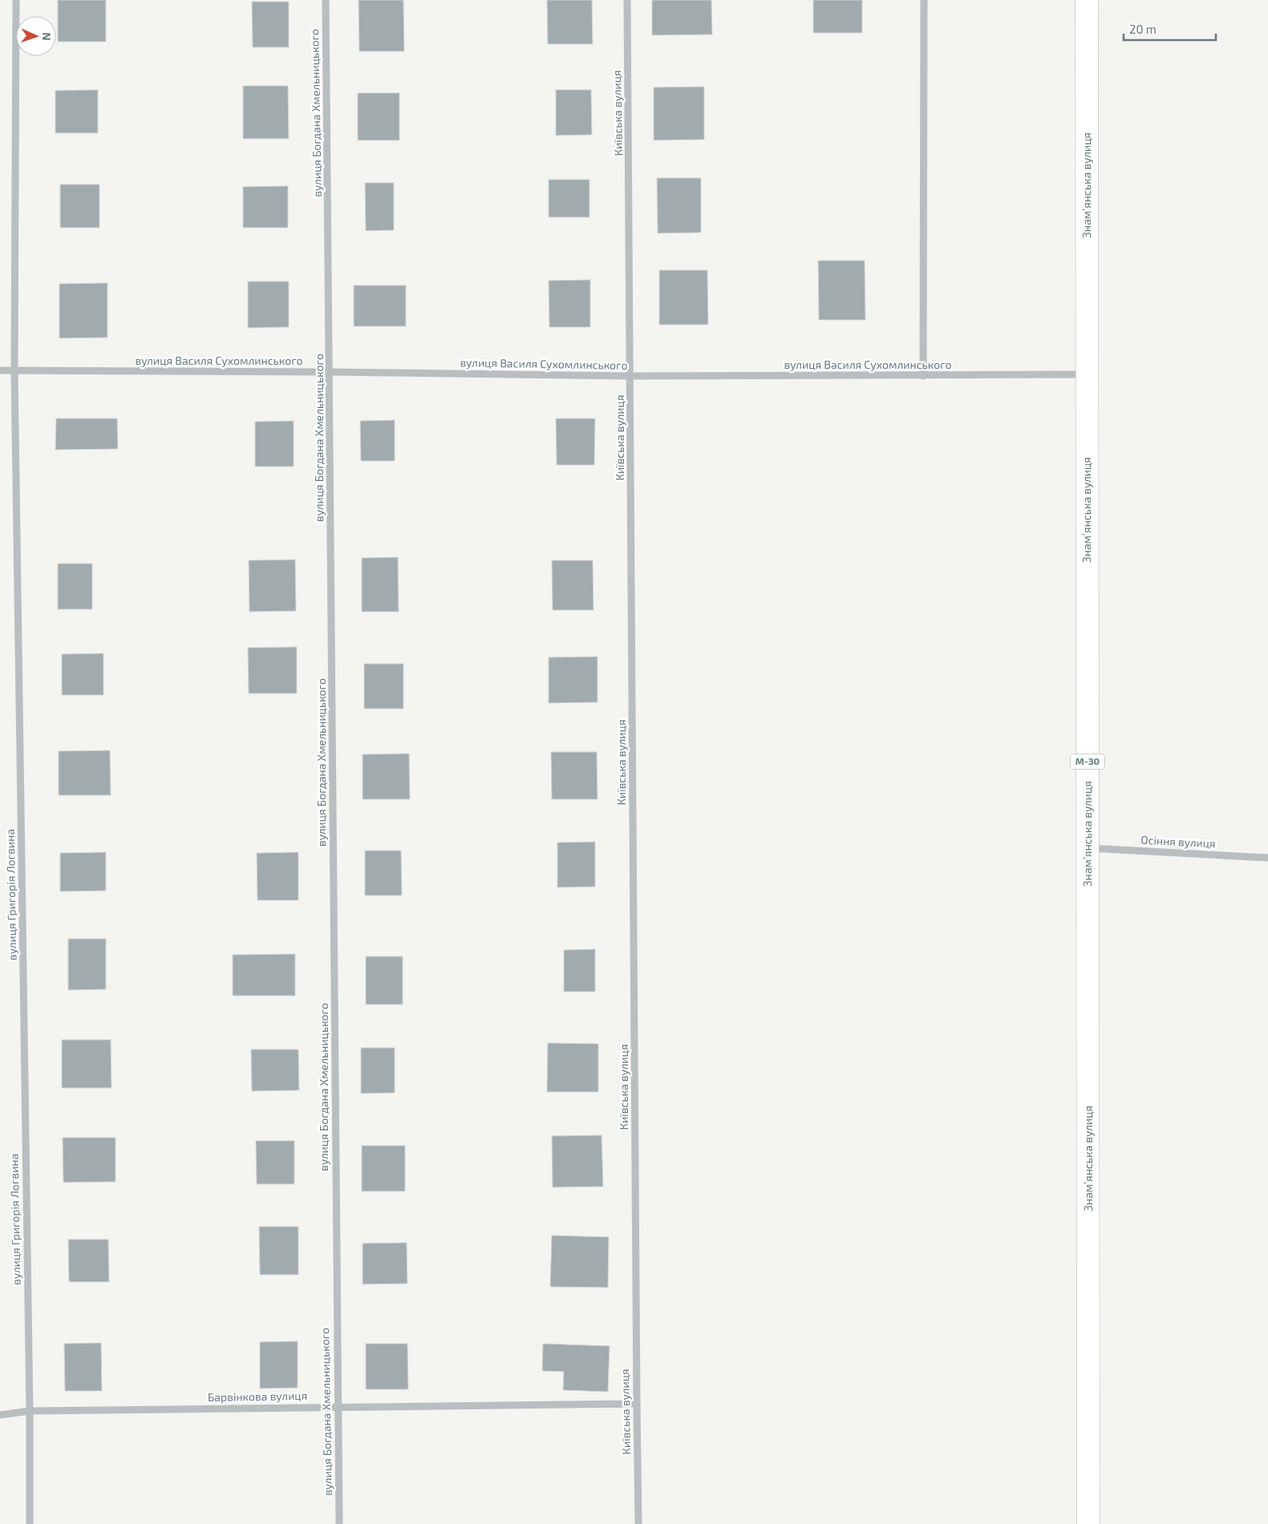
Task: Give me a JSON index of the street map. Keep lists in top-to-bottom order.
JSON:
{
  "streets": {
    "highway": ["Знамʼянська вулиця", "М-30"],
    "street": [
      "вулиця Богдана Хмельницького",
      "Київська вулиця",
      "вулиця Василя Сухомлинського",
      "Осіння вулиця",
      "вулиця Григорія Логвина",
      "Барвінкова вулиця"
    ]
  },
  "crossings": [
    ["вулиця Богдана Хмельницького", "вулиця Василя Сухомлинського"],
    ["вулиця Богдана Хмельницького", "Барвінкова вулиця"],
    ["Київська вулиця", "вулиця Василя Сухомлинського"],
    ["Київська вулиця", "Барвінкова вулиця"],
    ["Знамʼянська вулиця", "вулиця Василя Сухомлинського"],
    ["Знамʼянська вулиця", "Осіння вулиця"],
    ["вулиця Василя Сухомлинського", "вулиця Григорія Логвина"],
    ["вулиця Григорія Логвина", "Барвінкова вулиця"]
  ],
  "scale_bar": "20 m",
  "north": "right"
}
